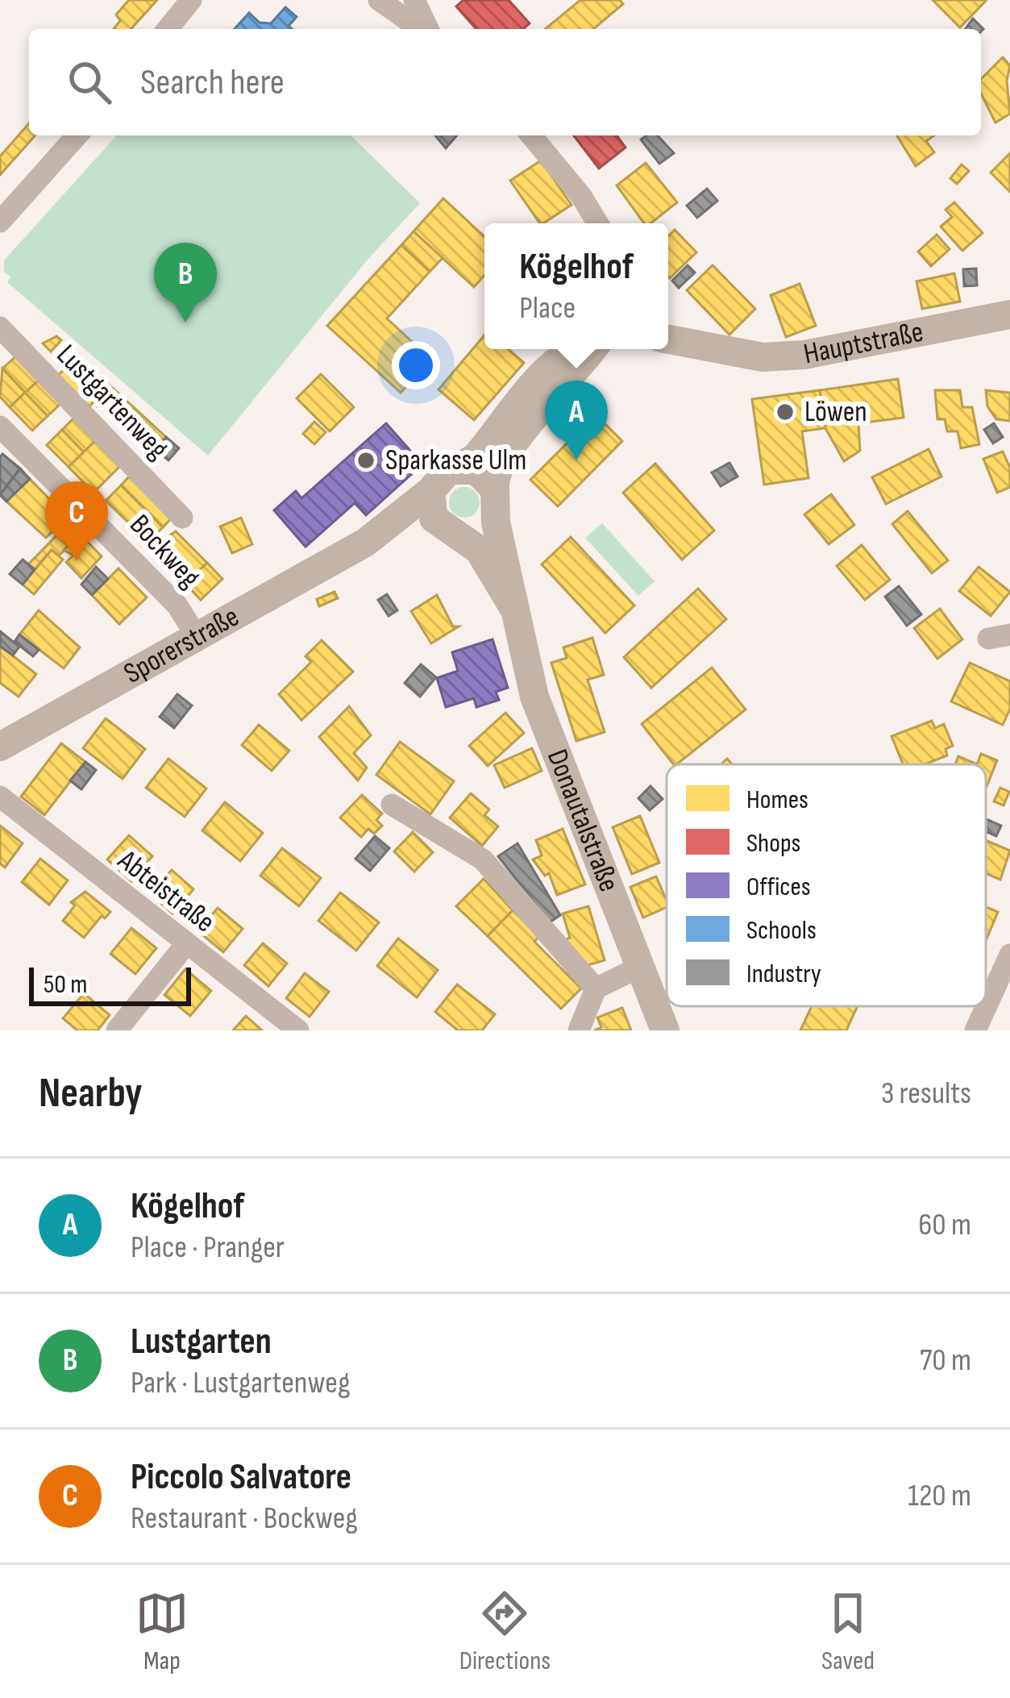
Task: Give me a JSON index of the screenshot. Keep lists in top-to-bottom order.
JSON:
{
  "streets": {
    "main road": ["Hauptstraße", "Sporerstraße", "Donautalstraße"],
    "street": ["Lustgartenweg", "Bockweg", "Abteistraße"]
  },
  "crossings": [
    ["Bockweg", "Sporerstraße"]
  ],
  "places": ["Löwen", "Sparkasse Ulm"],
  "legend": [
    "Homes",
    "Shops",
    "Offices",
    "Schools",
    "Industry"
  ],
  "scale_bar": "50 m",
  "page": {
    "search": "Search here",
    "popup": ["Kögelhof", "Place"],
    "pins": ["B", "A", "C"],
    "scale": "50 m",
    "heading": ["Nearby", "3 results"],
    "list": [
      {
        "mark": "A",
        "name": "Kögelhof",
        "note": "Place · Pranger",
        "value": "60 m"
      },
      {
        "mark": "B",
        "name": "Lustgarten",
        "note": "Park · Lustgartenweg",
        "value": "70 m"
      },
      {
        "mark": "C",
        "name": "Piccolo Salvatore",
        "note": "Restaurant · Bockweg",
        "value": "120 m"
      }
    ],
    "nav": ["Map", "Directions", "Saved"]
  }
}
